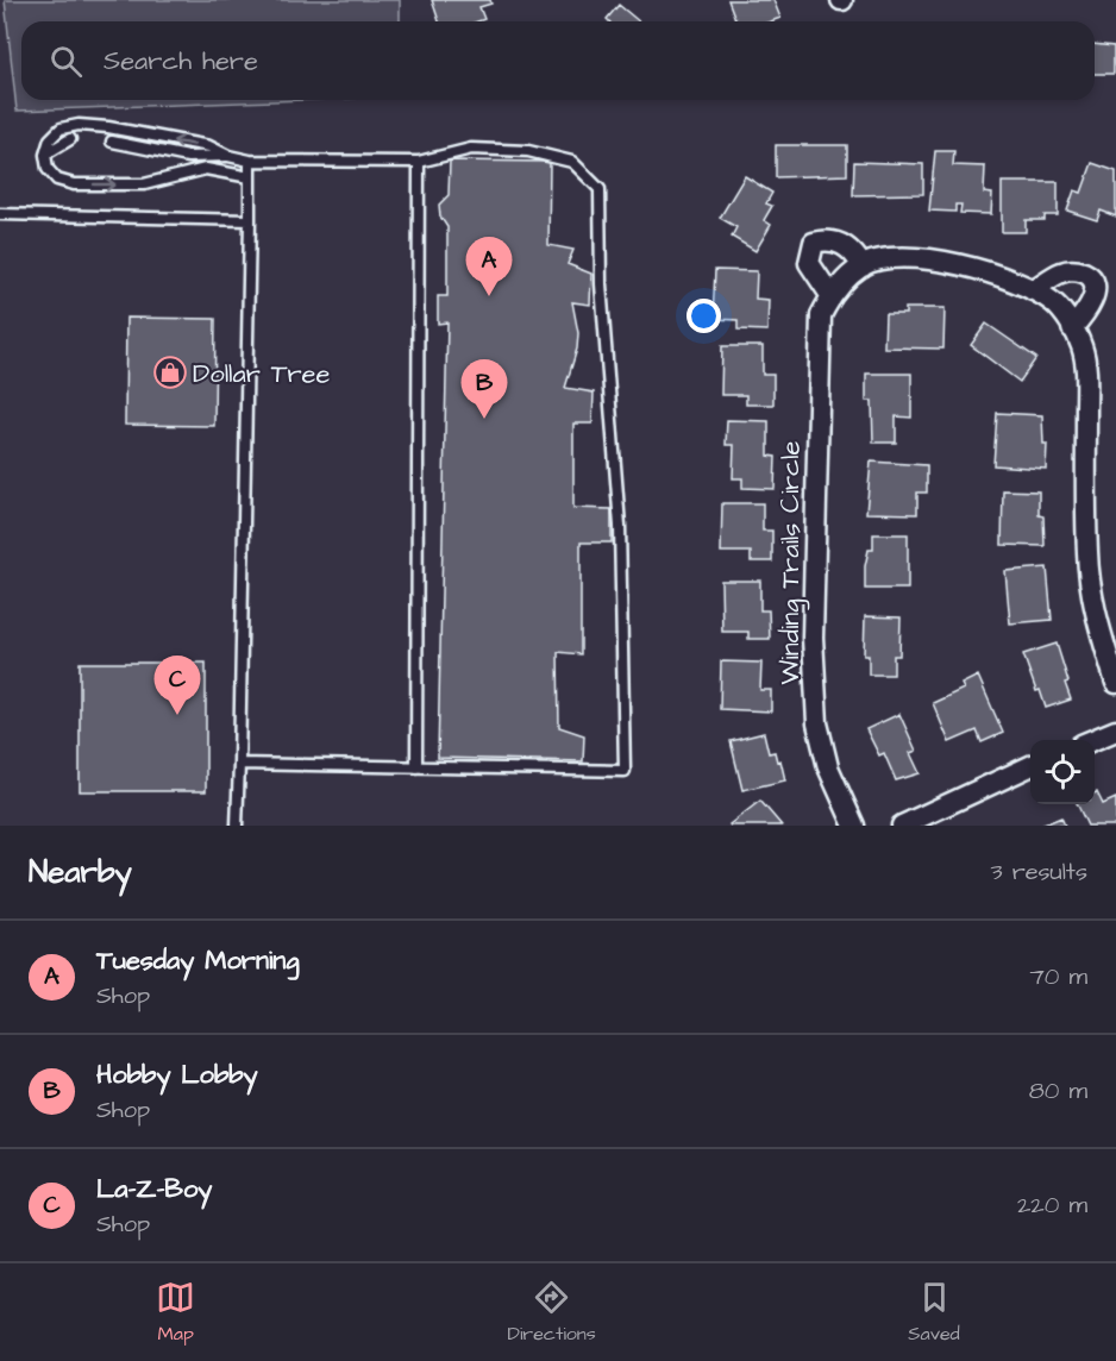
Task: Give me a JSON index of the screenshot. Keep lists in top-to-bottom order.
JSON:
{
  "streets": {
    "street": ["Winding Trails Circle"]
  },
  "places": {
    "shop": ["Dollar Tree"]
  },
  "page": {
    "search": "Search here",
    "pins": ["A", "B", "C"],
    "heading": ["Nearby", "3 results"],
    "list": [
      {
        "mark": "A",
        "name": "Tuesday Morning",
        "note": "Shop",
        "value": "70 m"
      },
      {
        "mark": "B",
        "name": "Hobby Lobby",
        "note": "Shop",
        "value": "80 m"
      },
      {
        "mark": "C",
        "name": "La-Z-Boy",
        "note": "Shop",
        "value": "220 m"
      }
    ],
    "nav": ["Map", "Directions", "Saved"]
  }
}
